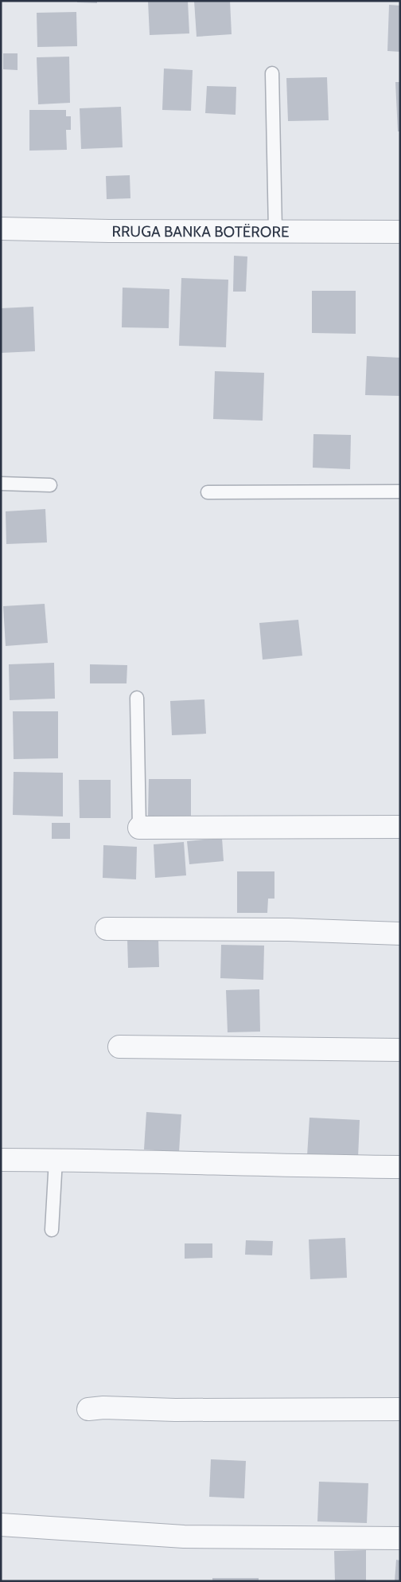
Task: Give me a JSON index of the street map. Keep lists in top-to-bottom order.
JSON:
{
  "streets": {
    "street": ["RRUGA BANKA BOTËRORE"]
  }
}
